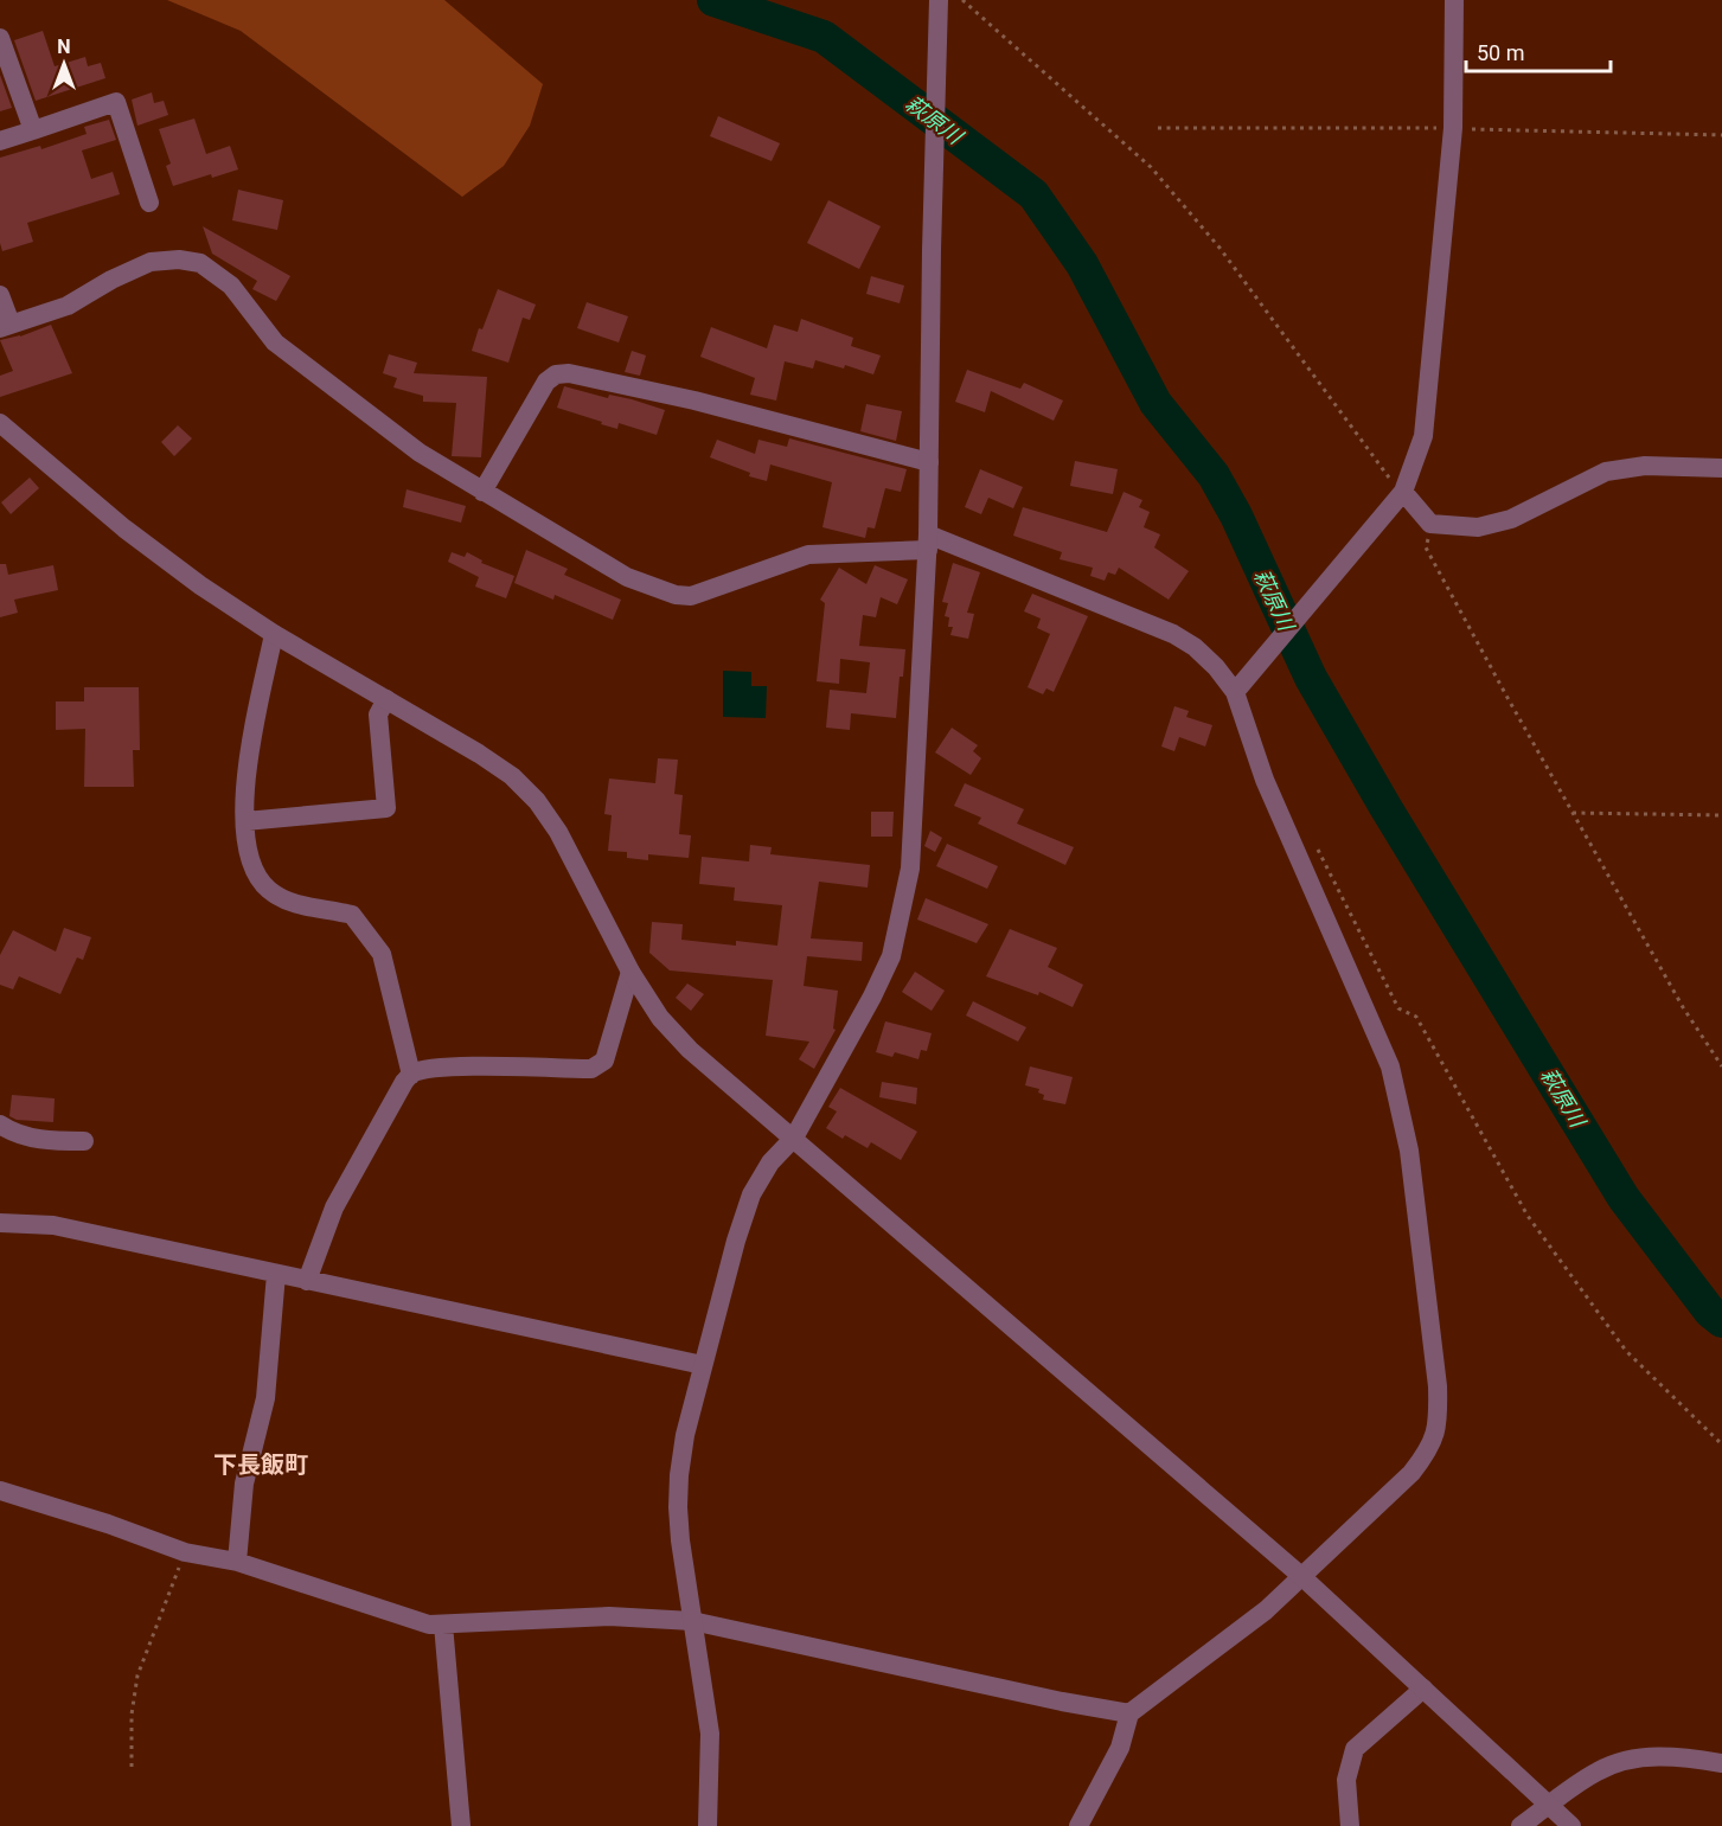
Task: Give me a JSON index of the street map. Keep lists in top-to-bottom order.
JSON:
{
  "districts": ["下長飯町"],
  "water": ["萩原川"],
  "scale_bar": "50 m",
  "north": "top"
}
